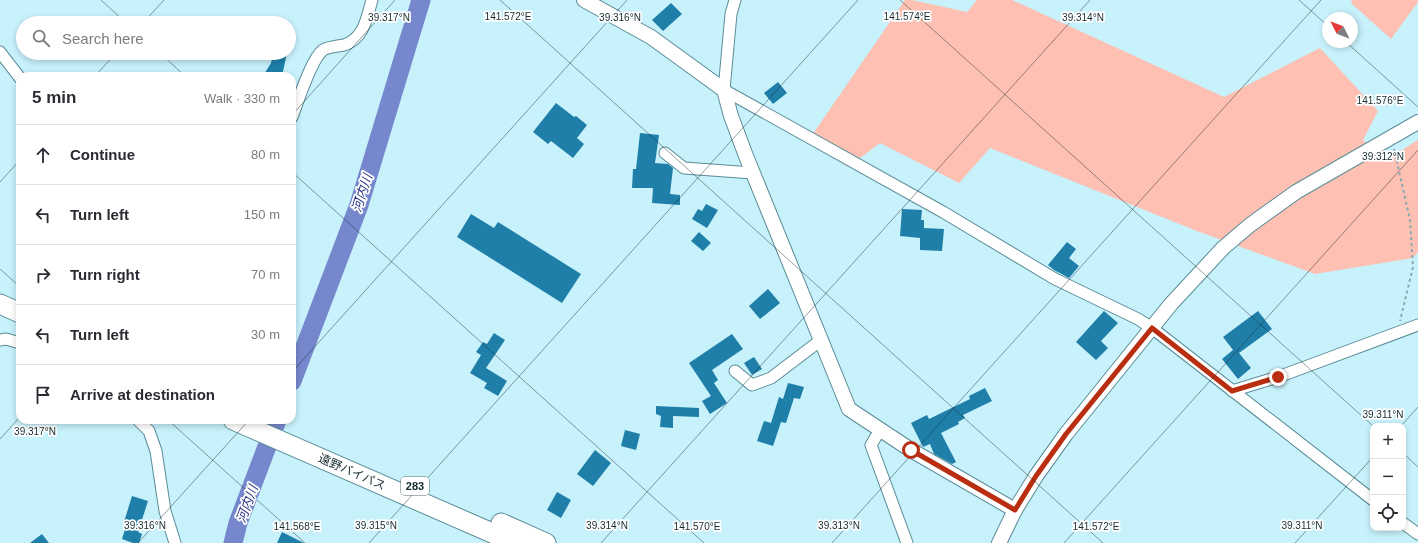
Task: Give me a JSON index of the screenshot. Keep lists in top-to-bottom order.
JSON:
{
  "streets": {
    "highway": ["遠野バイパス", "283"]
  },
  "water": ["河内川"],
  "north": "top left",
  "page": {
    "search": "Search here",
    "heading": ["5 min", "Walk · 330 m"],
    "list": [
      ["Continue", "80 m"],
      ["Turn left", "150 m"],
      ["Turn right", "70 m"],
      ["Turn left", "30 m"],
      "Arrive at destination"
    ],
    "map_buttons": ["+", "−"]
  },
  "coordinates": [
    "141.572°E",
    "141.574°E",
    "39.317°N",
    "39.316°N",
    "39.314°N",
    "141.576°E",
    "39.312°N",
    "39.311°N",
    "39.315°N",
    "39.313°N",
    "141.568°E",
    "141.570°E"
  ]
}
